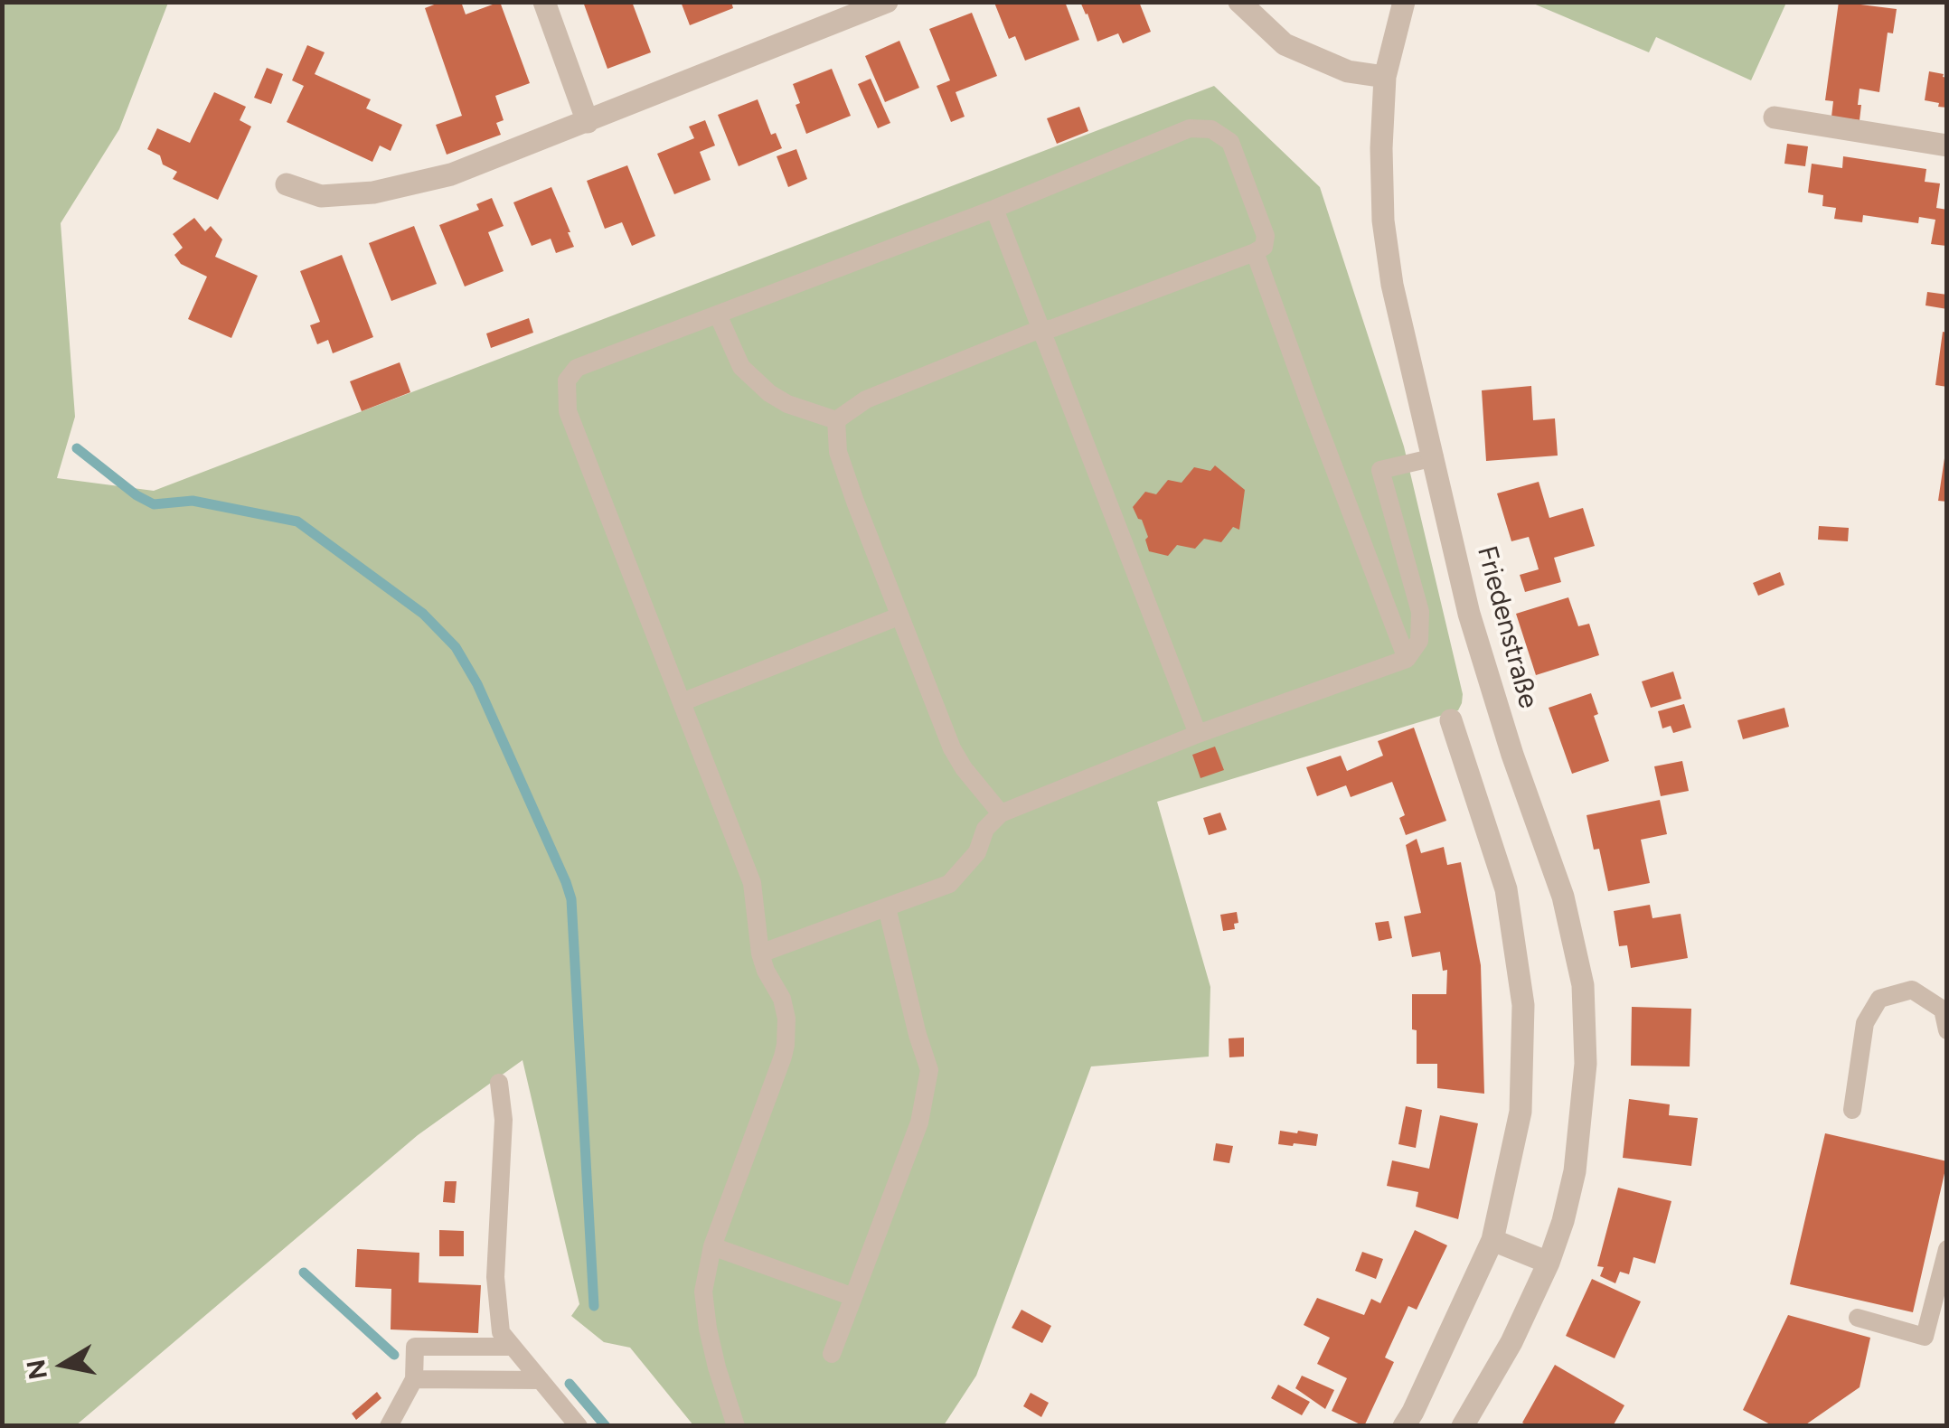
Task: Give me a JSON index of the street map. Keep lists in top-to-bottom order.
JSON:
{
  "streets": {
    "street": ["Friedenstraße"]
  },
  "north": "left"
}
